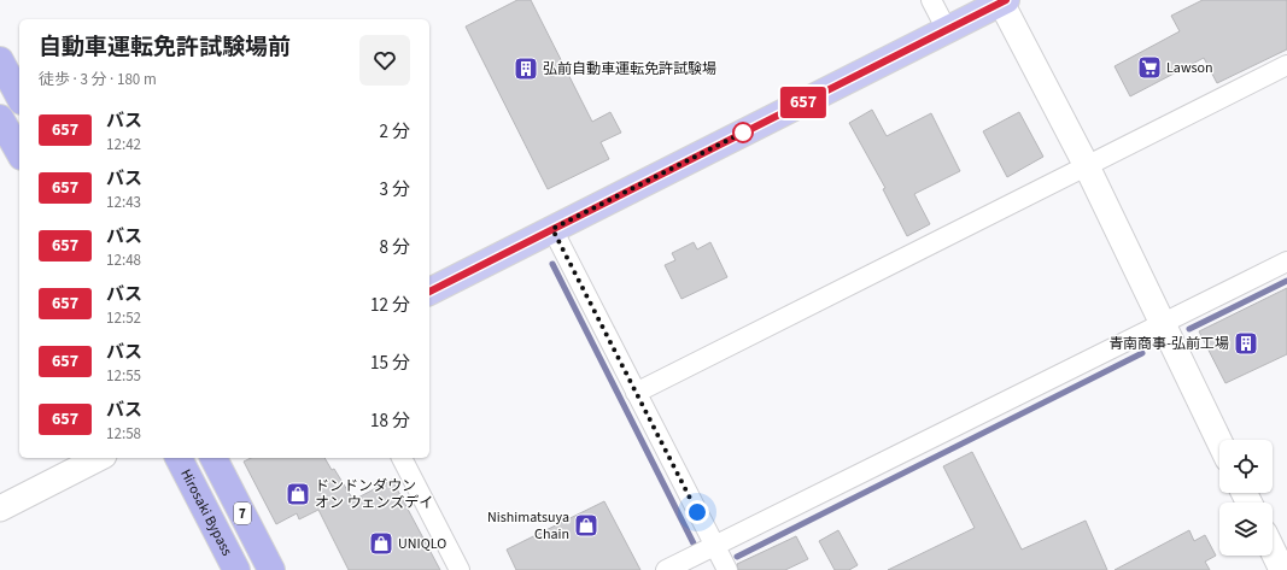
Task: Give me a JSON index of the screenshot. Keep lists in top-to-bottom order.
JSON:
{
  "streets": {
    "highway": ["Hirosaki Bypass", "7"]
  },
  "places": {
    "supermarket": ["Lawson"],
    "building": ["弘前自動車運転免許試験場", "青南商事-弘前工場"],
    "shop": ["ドンドンダウン オン ウェンズデイ", "Nishimatsuya Chain", "UNIQLO"]
  },
  "lines": ["bus line 657"],
  "page": {
    "on_map": "657",
    "heading": ["自動車運転免許試験場前", "徒歩 · 3 分 · 180 m"],
    "list": [
      {
        "mark": "657",
        "name": "バス",
        "note": "12:42",
        "value": "2 分"
      },
      {
        "mark": "657",
        "name": "バス",
        "note": "12:43",
        "value": "3 分"
      },
      {
        "mark": "657",
        "name": "バス",
        "note": "12:48",
        "value": "8 分"
      },
      {
        "mark": "657",
        "name": "バス",
        "note": "12:52",
        "value": "12 分"
      },
      {
        "mark": "657",
        "name": "バス",
        "note": "12:55",
        "value": "15 分"
      },
      {
        "mark": "657",
        "name": "バス",
        "note": "12:58",
        "value": "18 分"
      }
    ]
  }
}
